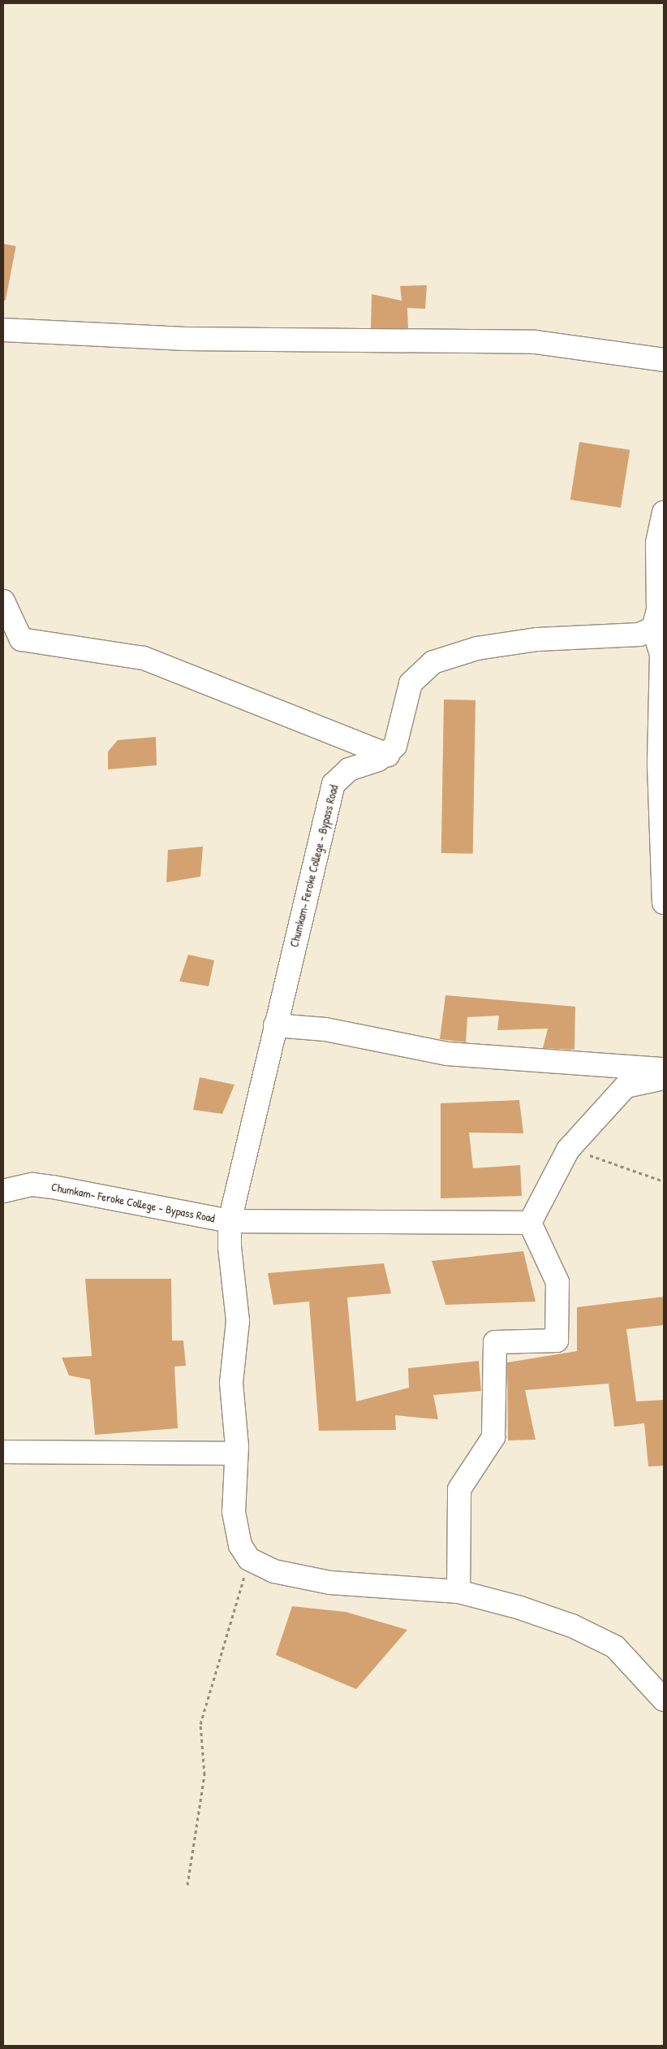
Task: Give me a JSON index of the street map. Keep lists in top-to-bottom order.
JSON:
{
  "streets": {
    "street": ["Chumkam- Feroke College - Bypass Road"]
  }
}
